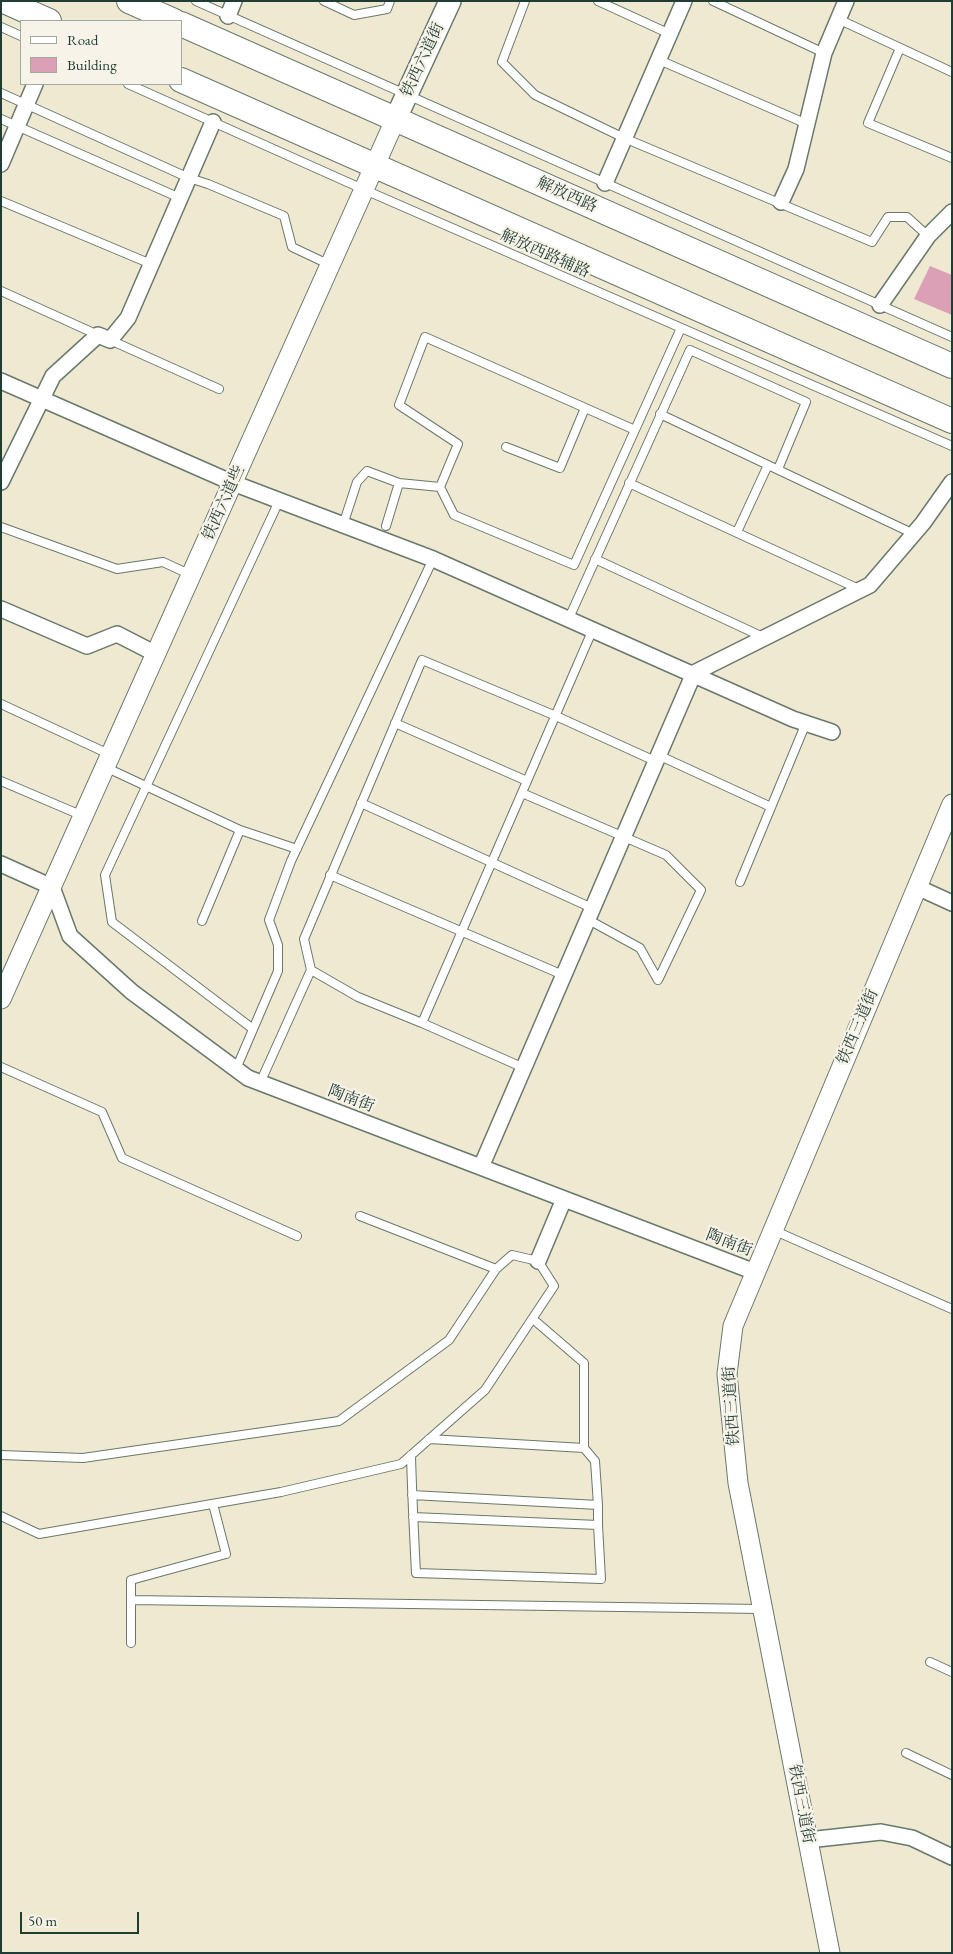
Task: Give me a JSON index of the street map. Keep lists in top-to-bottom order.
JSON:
{
  "streets": {
    "highway": ["解放西路"],
    "main road": ["铁西六道街"],
    "street": ["铁西六道些", "铁西三道街", "陶南街"],
    "lane": ["解放西路辅路"]
  },
  "crossings": [
    ["铁西六道街", "解放西路"],
    ["铁西六道街", "铁西六道些"],
    ["解放西路", "铁西六道些"],
    ["解放西路辅路", "铁西六道些"],
    ["铁西六道些", "陶南街"],
    ["铁西三道街", "陶南街"]
  ],
  "legend": ["Road", "Building"],
  "scale_bar": "50 m"
}
